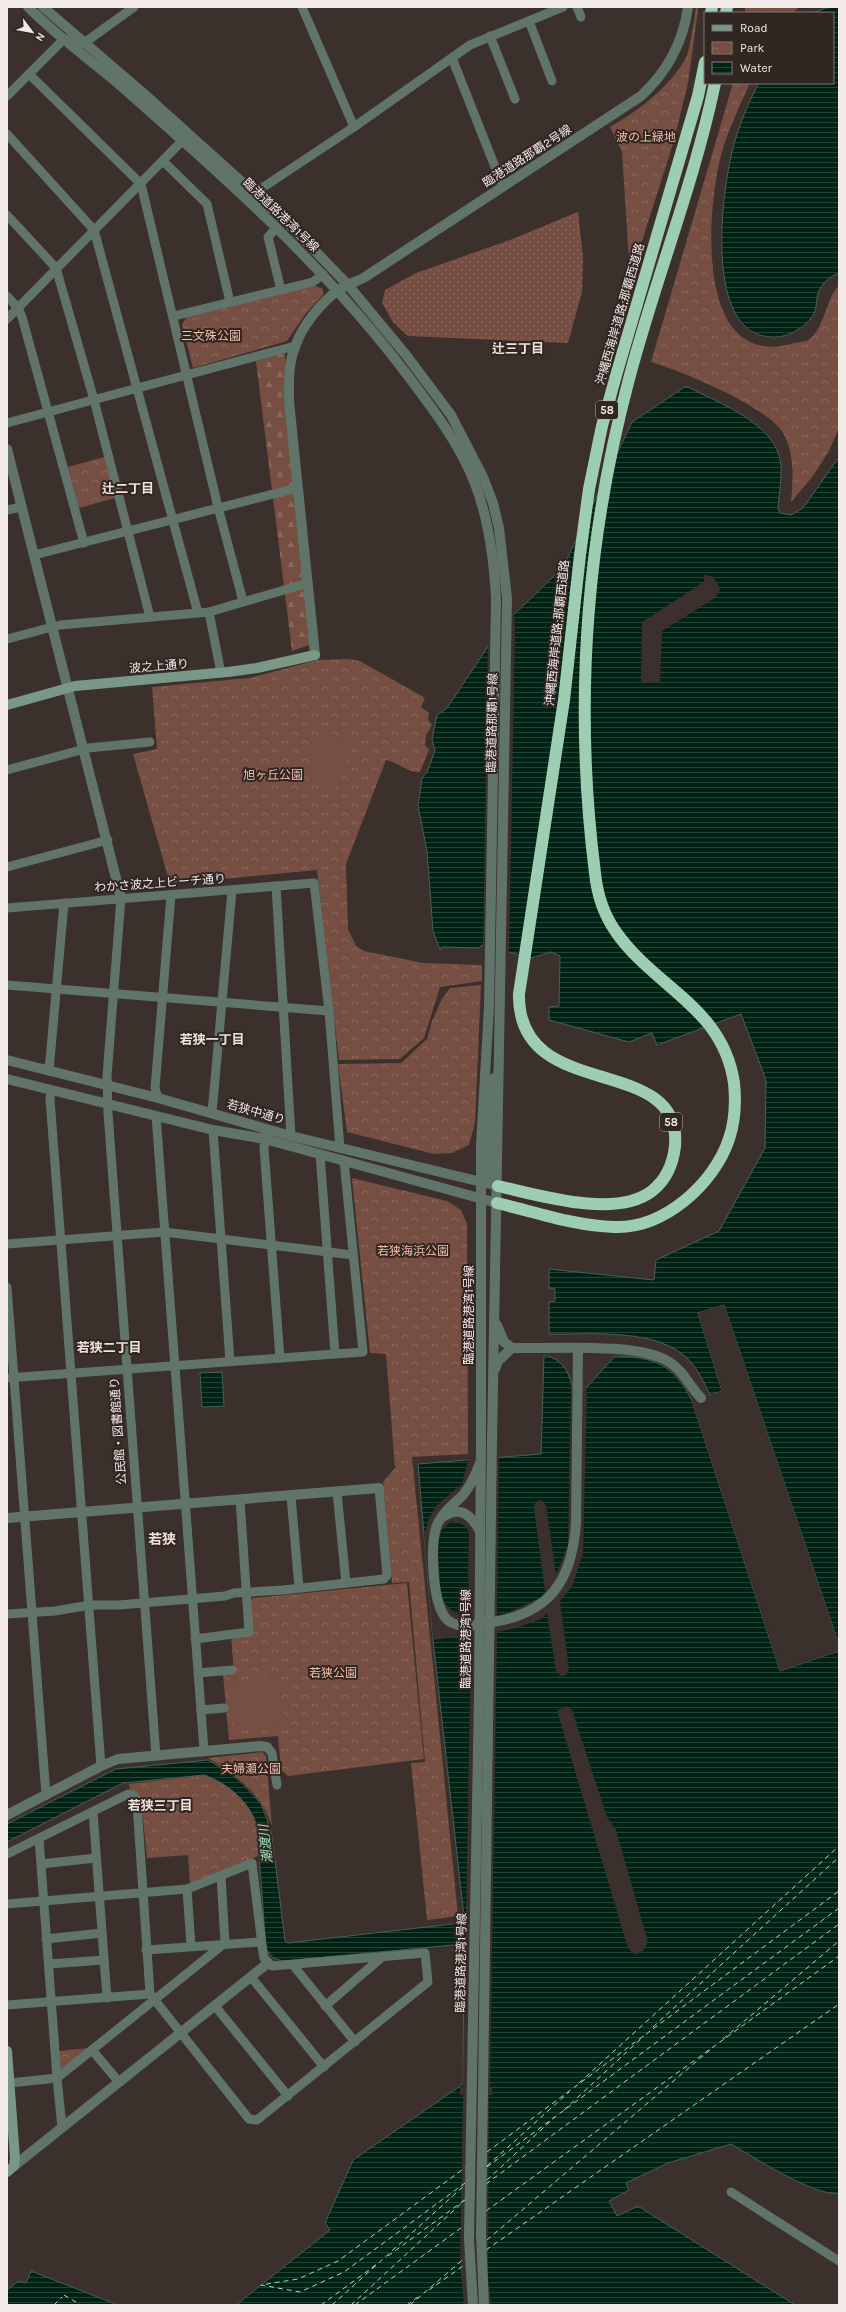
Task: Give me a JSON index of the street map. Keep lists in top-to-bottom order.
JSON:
{
  "streets": {
    "highway": ["沖縄西海岸道路;那覇西道路", "58"],
    "main road": ["波之上通り"],
    "street": [
      "臨港道路那覇2号線",
      "臨港道路港湾1号線",
      "臨港道路那覇1号線",
      "わかさ波之上ビーチ通り",
      "若狭中通り",
      "公民館・図書館通り"
    ]
  },
  "crossings": [
    ["臨港道路那覇2号線", "臨港道路港湾1号線"],
    ["臨港道路港湾1号線", "沖縄西海岸道路;那覇西道路"],
    ["臨港道路港湾1号線", "58"],
    ["臨港道路港湾1号線", "臨港道路那覇1号線"],
    ["臨港道路港湾1号線", "若狭中通り"],
    ["沖縄西海岸道路;那覇西道路", "若狭中通り"],
    ["58", "若狭中通り"],
    ["わかさ波之上ビーチ通り", "公民館・図書館通り"],
    ["若狭中通り", "公民館・図書館通り"]
  ],
  "districts": [
    "辻三丁目",
    "辻二丁目",
    "若狭一丁目",
    "若狭二丁目",
    "若狭",
    "若狭三丁目"
  ],
  "water": ["潮渡川"],
  "parks": [
    "波の上緑地",
    "三文殊公園",
    "旭ヶ丘公園",
    "若狭海浜公園",
    "若狭公園",
    "夫婦瀬公園"
  ],
  "legend": ["Road", "Park", "Water"],
  "north": "bottom right"
}
